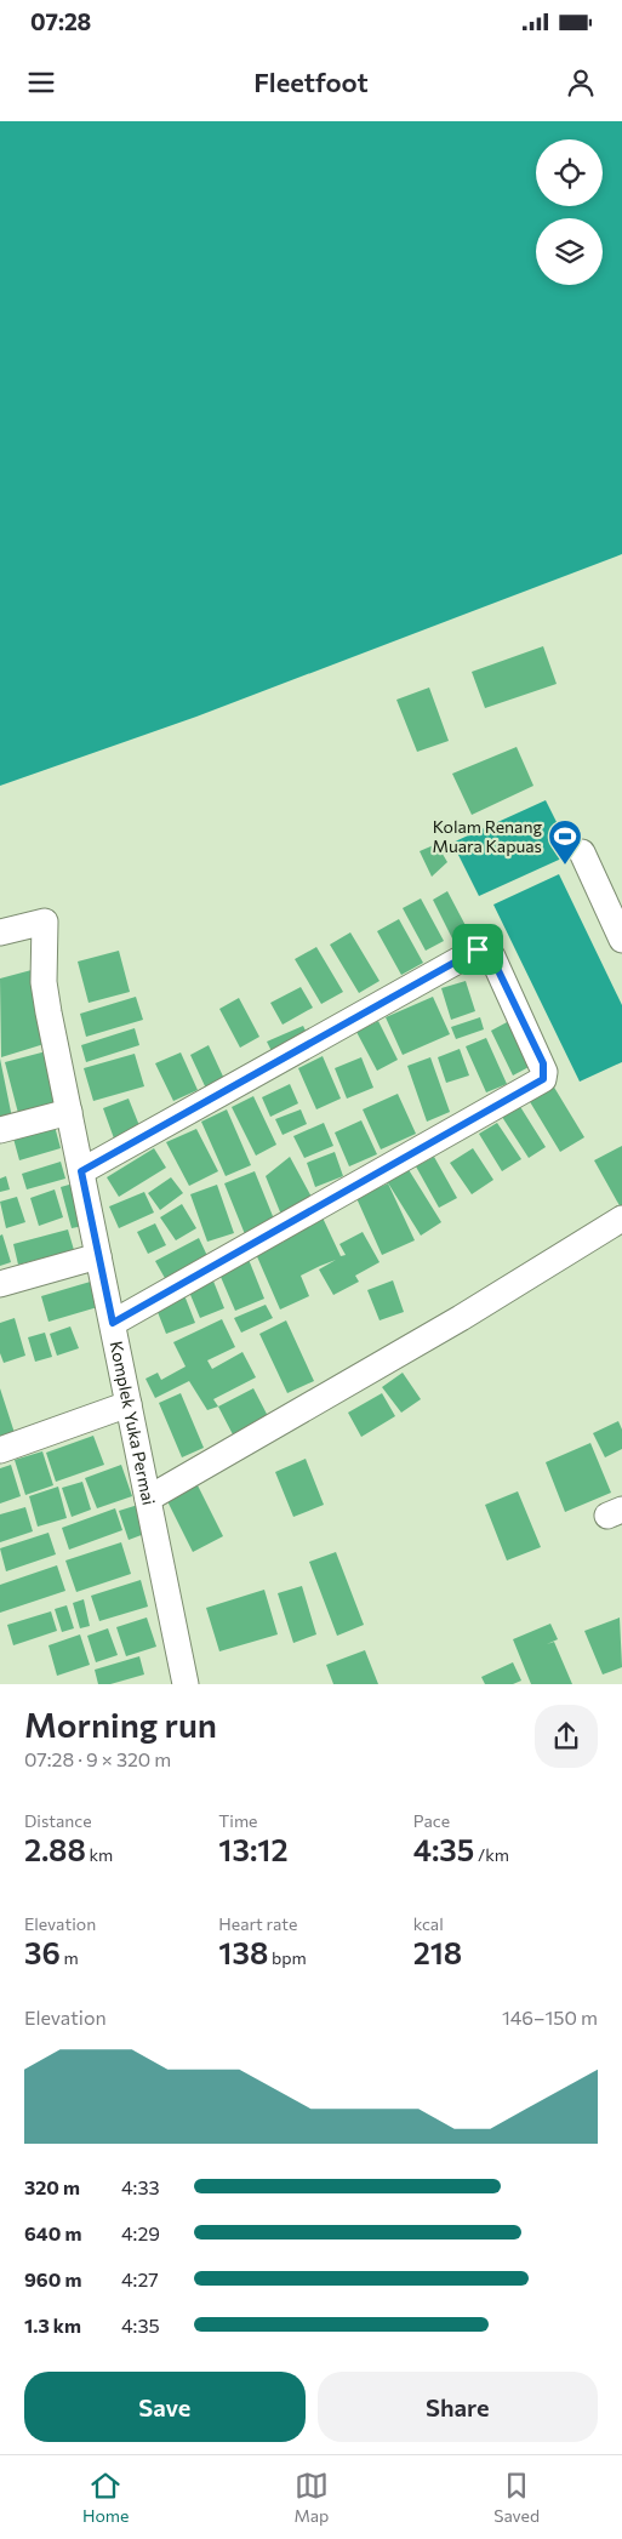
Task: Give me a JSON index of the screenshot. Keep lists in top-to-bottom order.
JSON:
{
  "streets": {
    "street": ["Komplek Yuka Permai"]
  },
  "places": {
    "sports": ["Kolam Renang Muara Kapuas"]
  },
  "page": {
    "status": "07:28",
    "header": "Fleetfoot",
    "heading": ["Morning run", "07:28 · 9 × 320 m"],
    "stats": [
      ["Distance", "2.88 km"],
      ["Time", "13:12"],
      ["Pace", "4:35 /km"],
      ["Elevation", "36 m"],
      ["Heart rate", "138 bpm"],
      ["kcal", "218"]
    ],
    "chart": ["Elevation", "146–150 m"],
    "list": [
      {
        "name": "320 m",
        "note": "4:33"
      },
      {
        "name": "640 m",
        "note": "4:29"
      },
      {
        "name": "960 m",
        "note": "4:27"
      },
      {
        "name": "1.3 km",
        "note": "4:35"
      }
    ],
    "buttons": ["Save", "Share"],
    "tabs": ["Home", "Map", "Saved"]
  }
}
